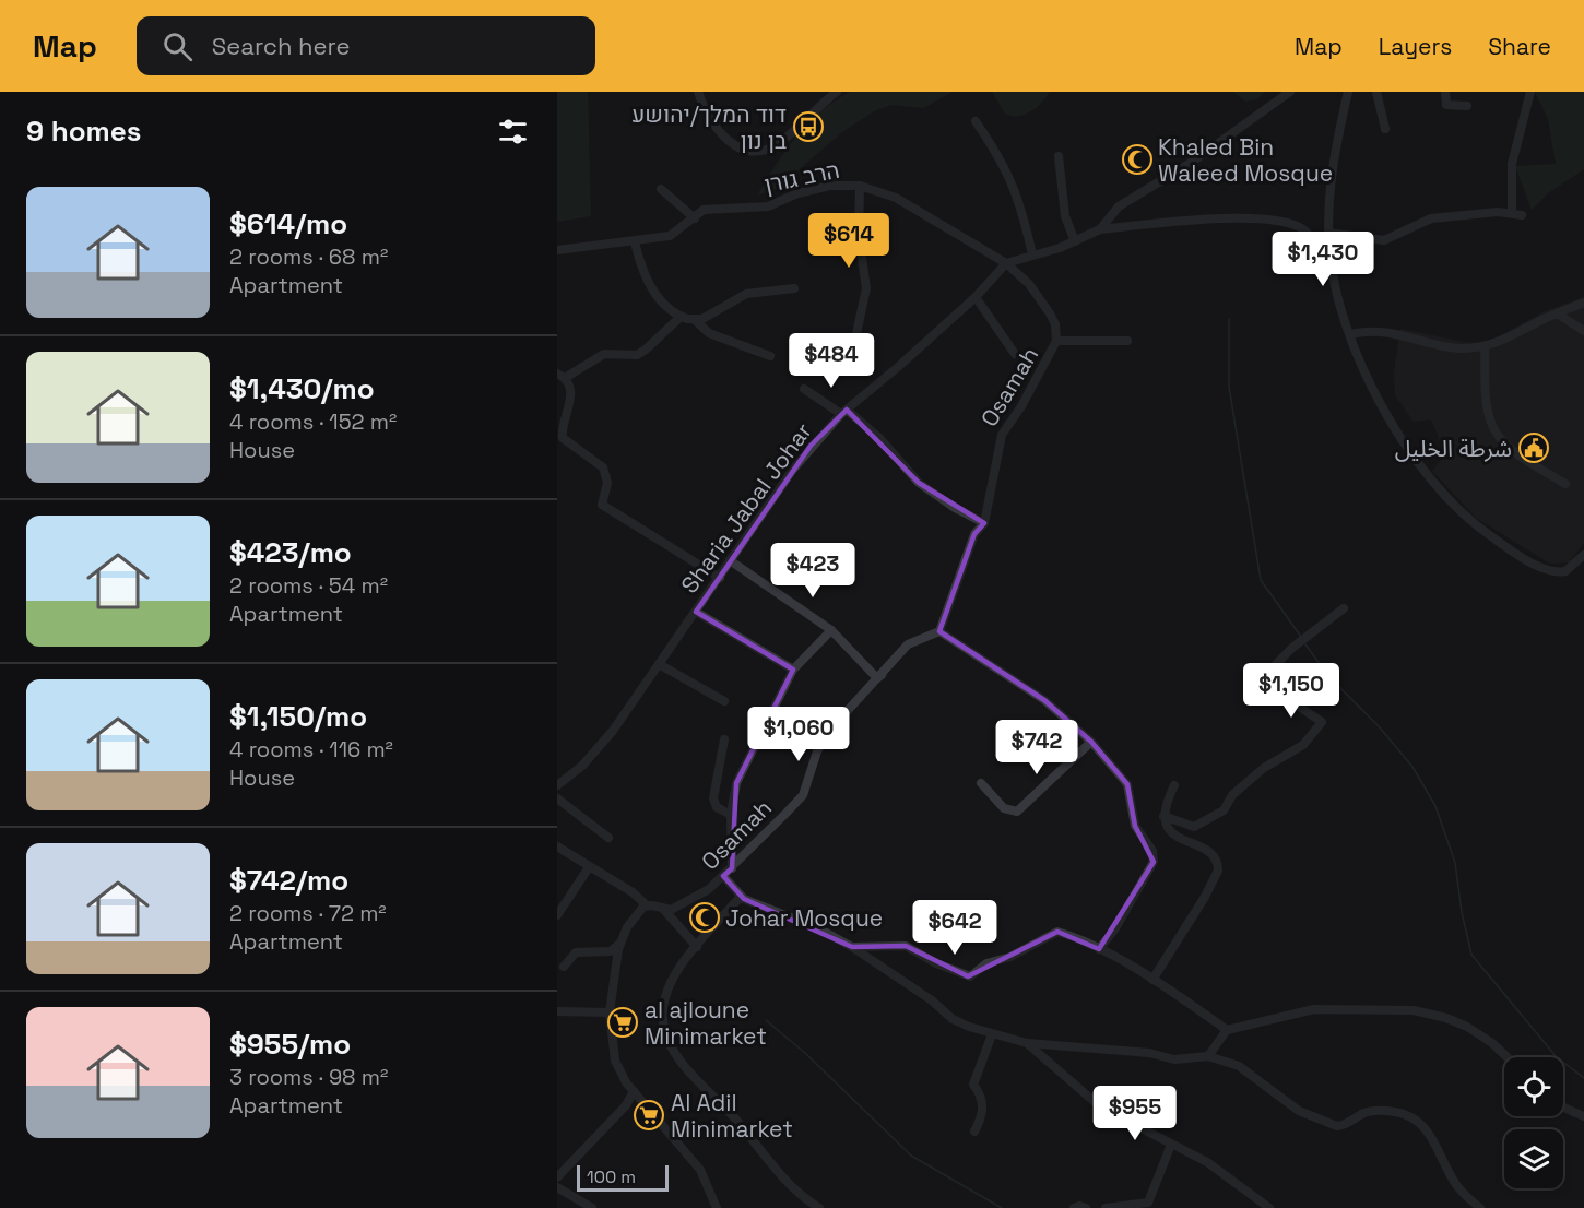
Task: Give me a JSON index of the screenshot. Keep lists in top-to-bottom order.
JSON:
{
  "streets": {
    "street": ["הרב גורן", "Osamah", "Sharia Jabal Johar"]
  },
  "crossings": [
    ["הרב גורן", "Osamah"],
    ["הרב גורן", "Sharia Jabal Johar"],
    ["Osamah", "Sharia Jabal Johar"]
  ],
  "places": {
    "bus stop": ["דוד המלך/יהושע בן נון"],
    "mosque": ["Khaled Bin Waleed Mosque", "Johar Mosque"],
    "public building": ["شرطة الخليل"],
    "supermarket": ["al ajloune Minimarket", "Al Adil Minimarket"]
  },
  "scale_bar": "100 m",
  "page": {
    "header": "Map",
    "search": "Search here",
    "nav": ["Map", "Layers", "Share"],
    "heading": "9 homes",
    "list": [
      {
        "name": "$614/mo",
        "note": "2 rooms · 68 m² · Apartment"
      },
      {
        "name": "$1,430/mo",
        "note": "4 rooms · 152 m² · House"
      },
      {
        "name": "$423/mo",
        "note": "2 rooms · 54 m² · Apartment"
      },
      {
        "name": "$1,150/mo",
        "note": "4 rooms · 116 m² · House"
      },
      {
        "name": "$742/mo",
        "note": "2 rooms · 72 m² · Apartment"
      },
      {
        "name": "$955/mo",
        "note": "3 rooms · 98 m² · Apartment"
      }
    ],
    "price": [
      "$614",
      "$1,430",
      "$484",
      "$423",
      "$1,150",
      "$1,060",
      "$742",
      "$642",
      "$955"
    ],
    "scale": "100 m"
  }
}
